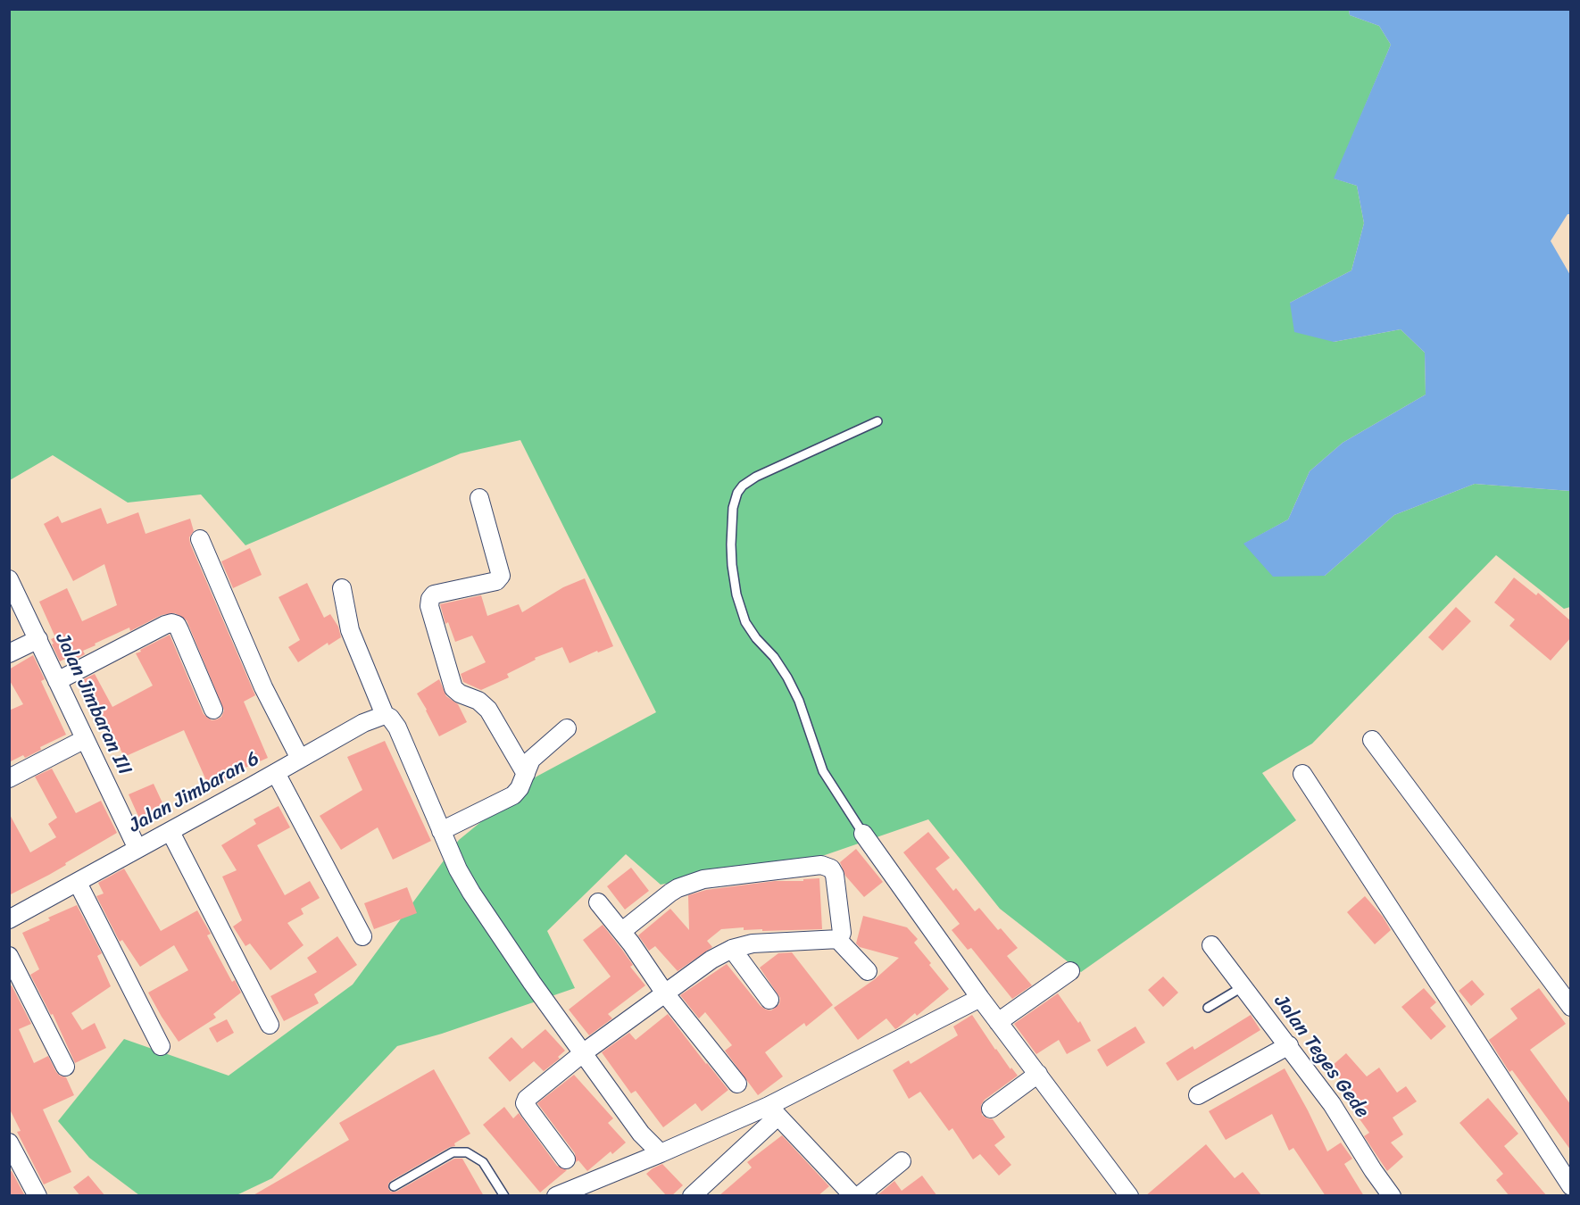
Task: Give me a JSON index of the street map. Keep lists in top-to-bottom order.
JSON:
{
  "streets": {
    "street": ["Jalan Jimbaran III", "Jalan Jimbaran 6", "Jalan Teges Gede"]
  },
  "crossings": [
    ["Jalan Jimbaran III", "Jalan Jimbaran 6"]
  ]
}
